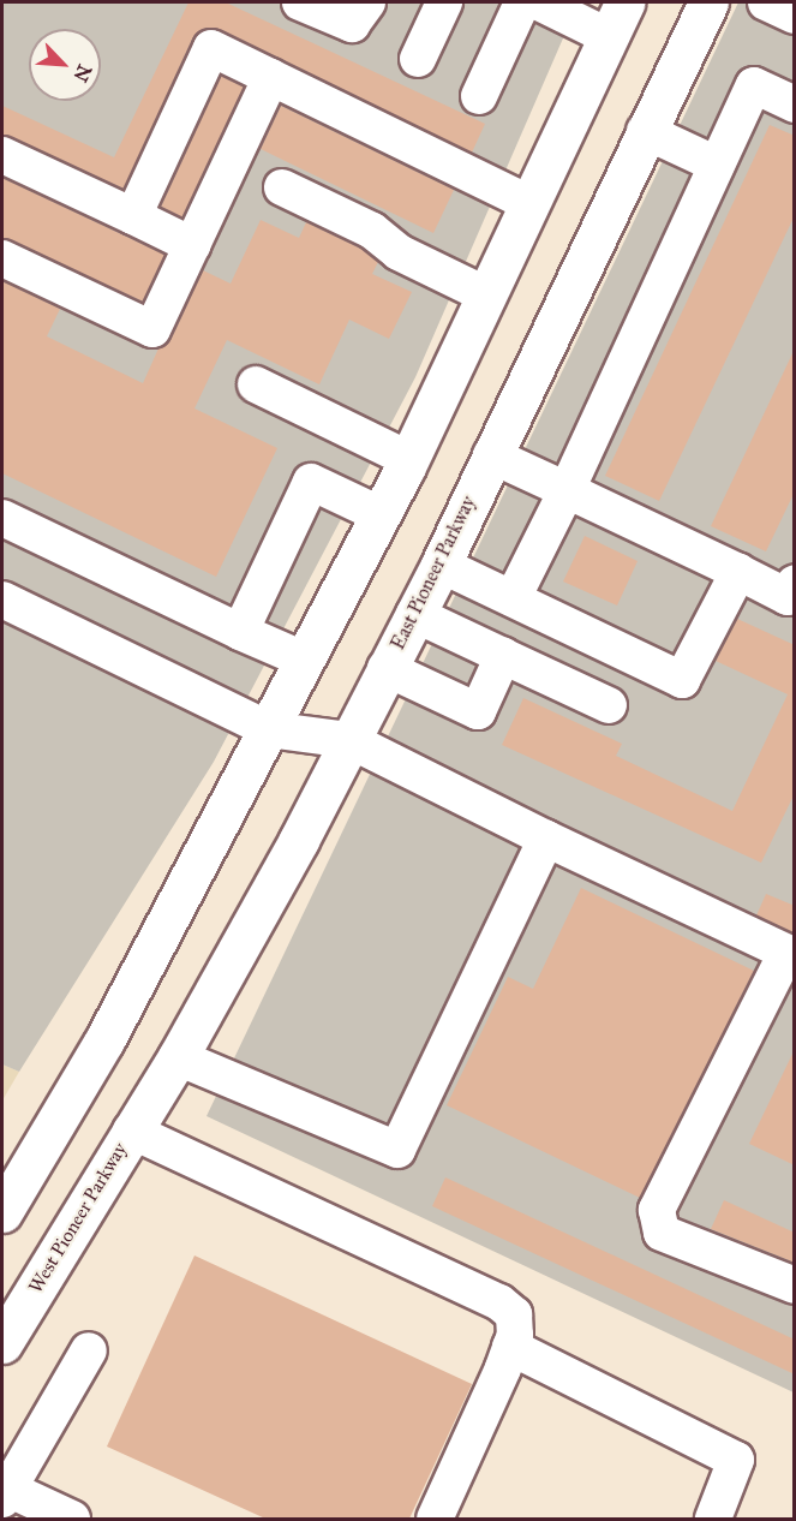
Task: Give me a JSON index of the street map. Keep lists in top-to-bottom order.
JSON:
{
  "streets": {
    "main road": ["East Pioneer Parkway", "West Pioneer Parkway"]
  },
  "crossings": [
    ["East Pioneer Parkway", "West Pioneer Parkway"]
  ],
  "north": "bottom right"
}
